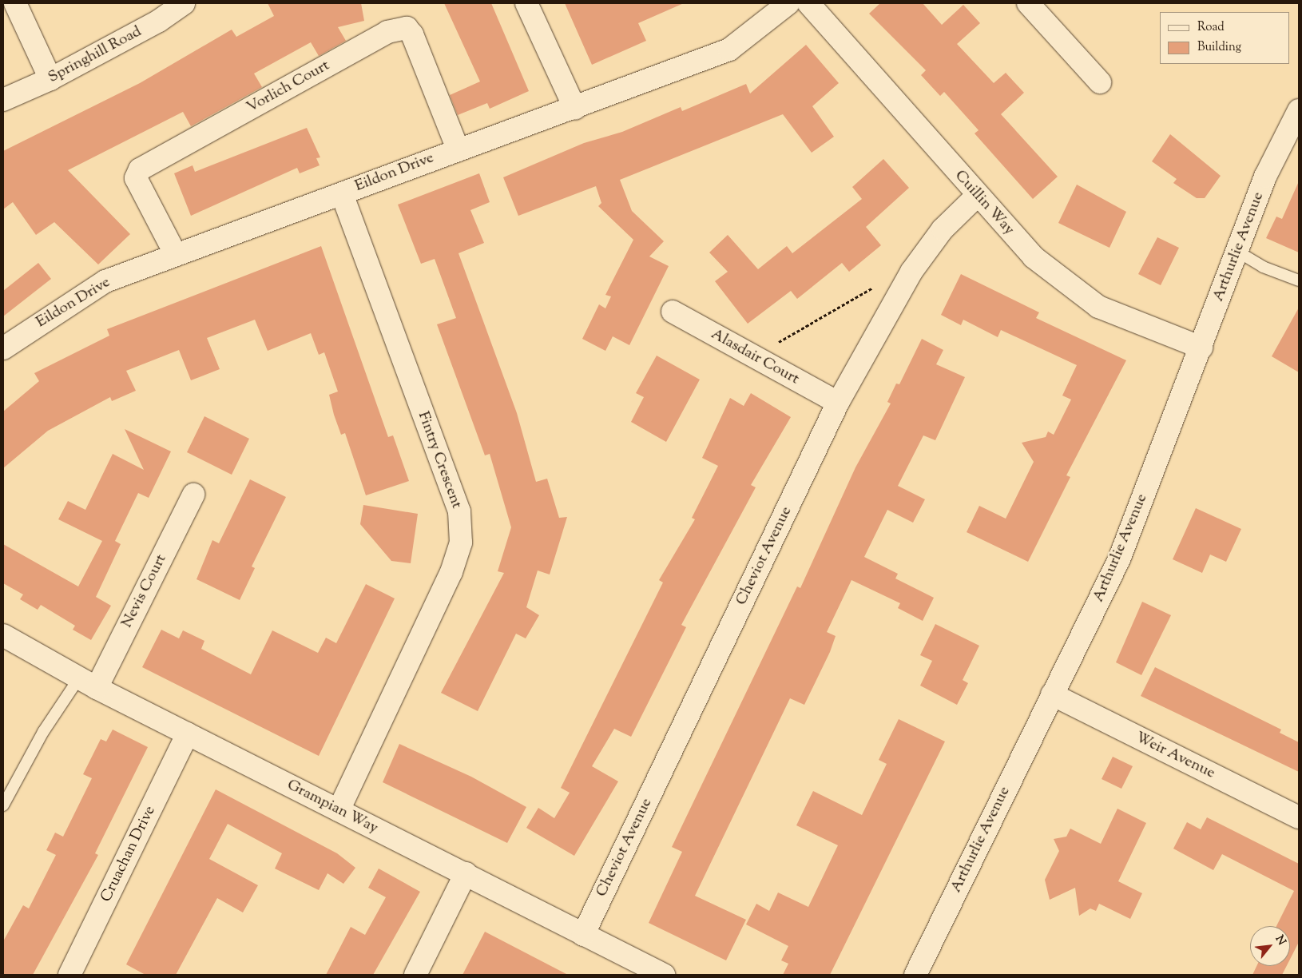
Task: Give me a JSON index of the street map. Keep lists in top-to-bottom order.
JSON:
{
  "streets": {
    "street": [
      "Springhill Road",
      "Vorlich Court",
      "Eildon Drive",
      "Cuillin Way",
      "Arthurlie Avenue",
      "Alasdair Court",
      "Fintry Crescent",
      "Cheviot Avenue",
      "Nevis Court",
      "Weir Avenue",
      "Grampian Way",
      "Cruachan Drive"
    ]
  },
  "crossings": [
    ["Vorlich Court", "Eildon Drive"],
    ["Eildon Drive", "Fintry Crescent"],
    ["Cuillin Way", "Arthurlie Avenue"],
    ["Cuillin Way", "Cheviot Avenue"],
    ["Arthurlie Avenue", "Weir Avenue"],
    ["Alasdair Court", "Cheviot Avenue"],
    ["Fintry Crescent", "Grampian Way"],
    ["Cheviot Avenue", "Grampian Way"],
    ["Nevis Court", "Grampian Way"],
    ["Grampian Way", "Cruachan Drive"]
  ],
  "legend": ["Road", "Building"],
  "north": "top right"
}
